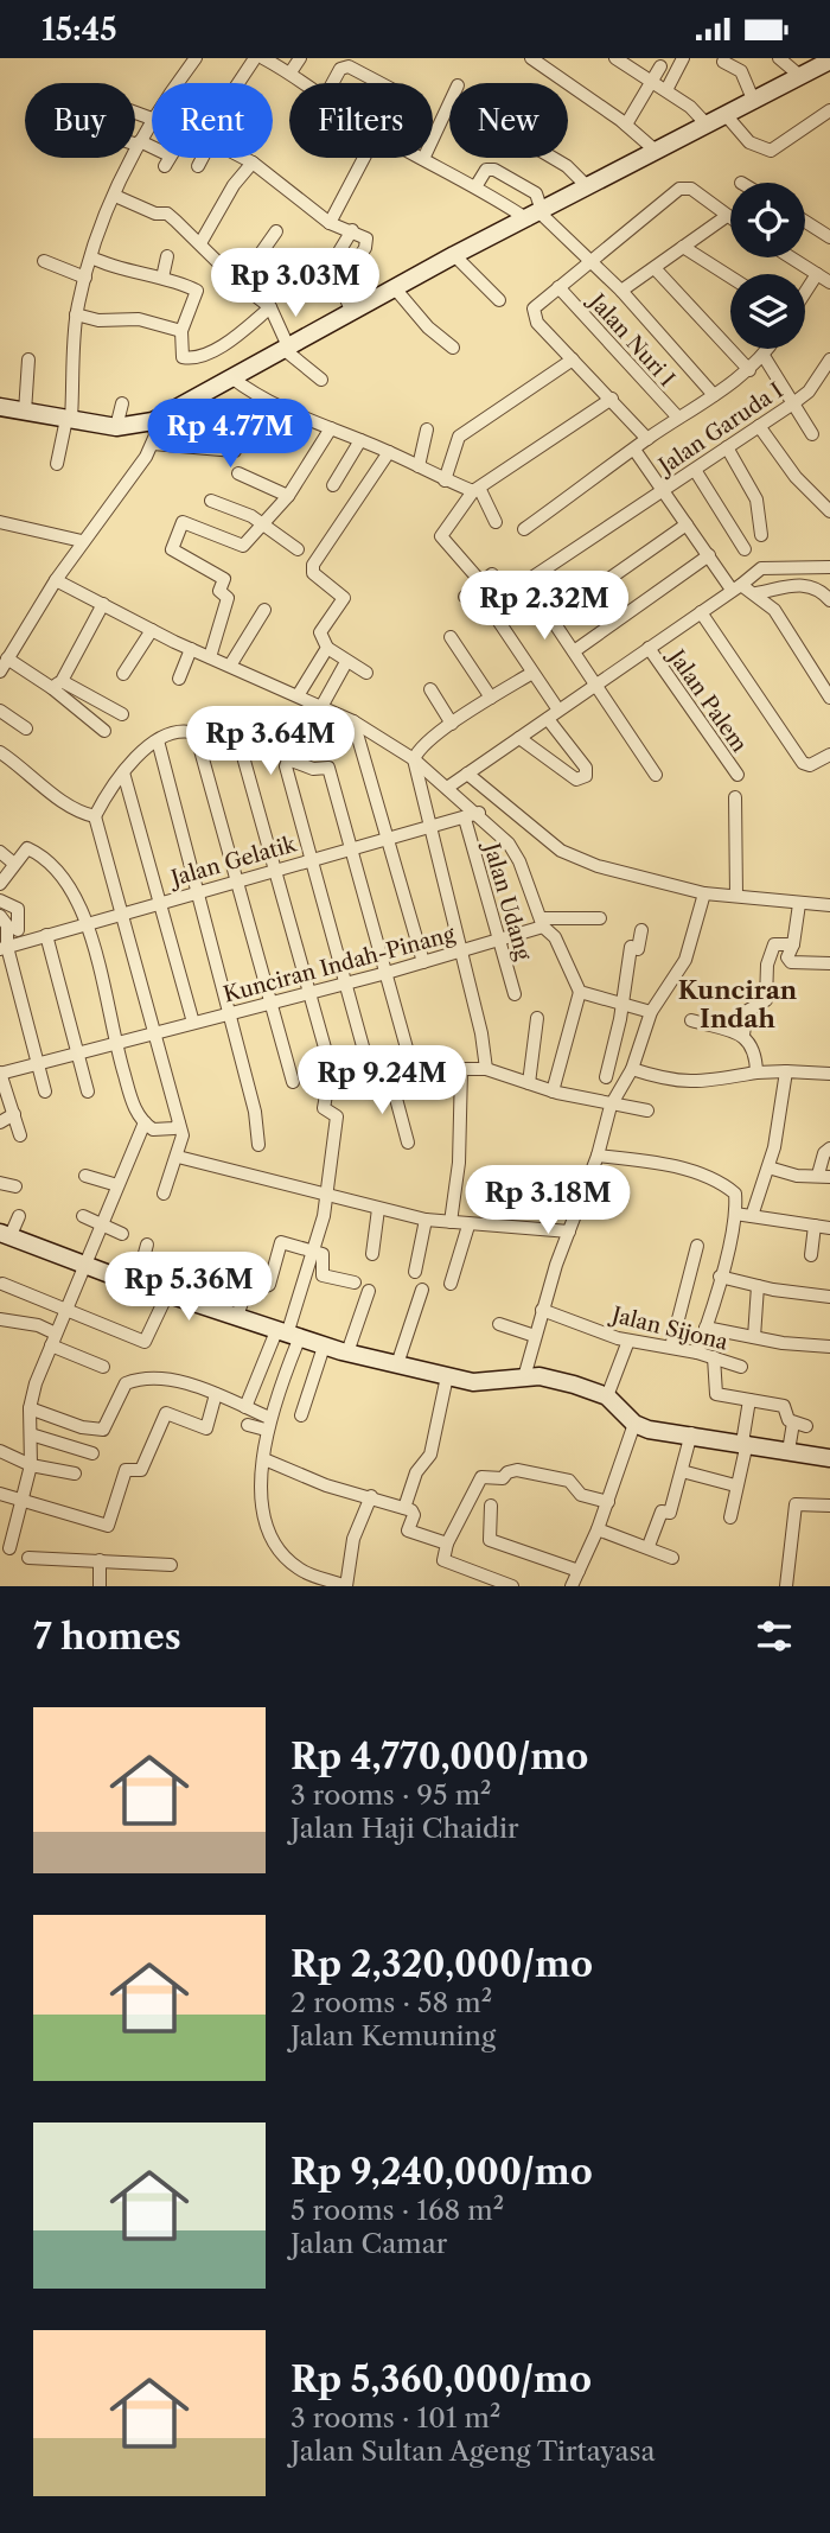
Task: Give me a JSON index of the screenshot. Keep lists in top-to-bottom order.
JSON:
{
  "streets": {
    "street": [
      "Jalan Nuri I",
      "Jalan Garuda I",
      "Jalan Palem",
      "Jalan Gelatik",
      "Jalan Udang",
      "Kunciran Indah-Pinang",
      "Jalan Sijona"
    ]
  },
  "crossings": [
    ["Jalan Gelatik", "Jalan Udang"],
    ["Jalan Udang", "Kunciran Indah-Pinang"]
  ],
  "districts": ["Kunciran Indah"],
  "page": {
    "status": "15:45",
    "chip": [
      "Buy",
      "Rent",
      "Filters",
      "New"
    ],
    "price": [
      "Rp 3.03M",
      "Rp 4.77M",
      "Rp 2.32M",
      "Rp 3.64M",
      "Rp 9.24M",
      "Rp 3.18M",
      "Rp 5.36M"
    ],
    "heading": "7 homes",
    "list": [
      {
        "name": "Rp 4,770,000/mo",
        "note": "3 rooms · 95 m² · Jalan Haji Chaidir"
      },
      {
        "name": "Rp 2,320,000/mo",
        "note": "2 rooms · 58 m² · Jalan Kemuning"
      },
      {
        "name": "Rp 9,240,000/mo",
        "note": "5 rooms · 168 m² · Jalan Camar"
      },
      {
        "name": "Rp 5,360,000/mo",
        "note": "3 rooms · 101 m² · Jalan Sultan Ageng Tirtayasa"
      }
    ]
  }
}
